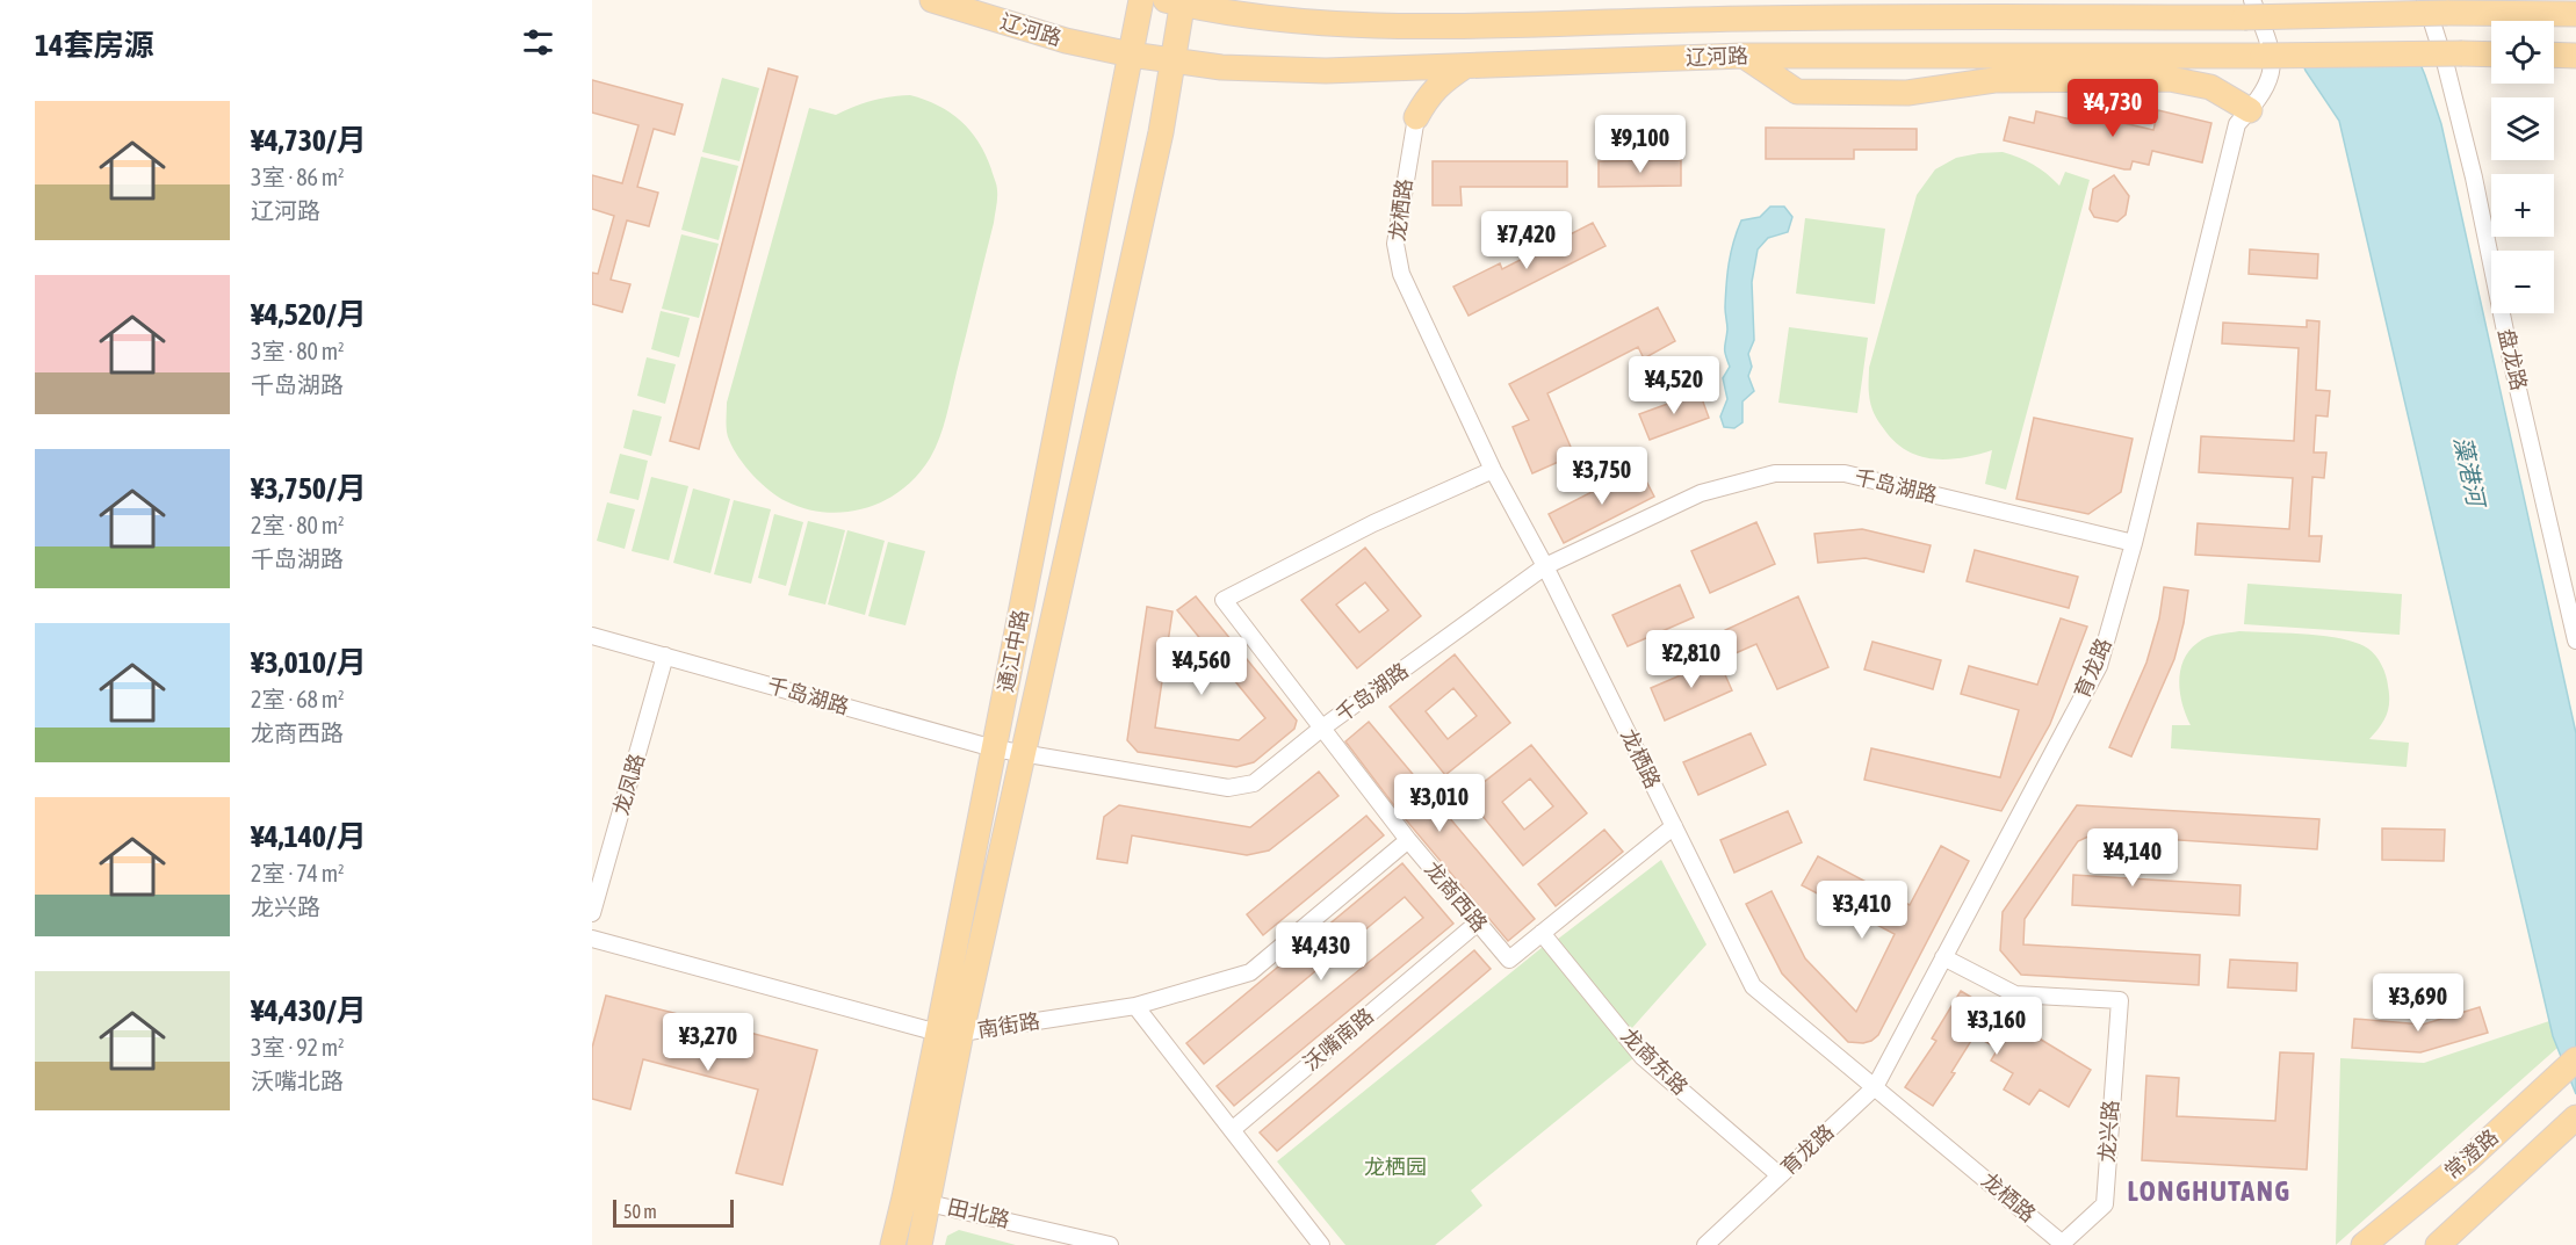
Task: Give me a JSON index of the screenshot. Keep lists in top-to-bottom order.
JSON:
{
  "streets": {
    "main road": ["辽河路", "通江中路", "常澄路"],
    "street": [
      "龙栖路",
      "盘龙路",
      "千岛湖路",
      "育龙路",
      "龙凤路",
      "龙商西路",
      "南街路",
      "沃嘴南路",
      "龙商东路",
      "龙兴路",
      "田北路"
    ]
  },
  "crossings": [
    ["辽河路", "盘龙路"],
    ["辽河路", "通江中路"],
    ["辽河路", "育龙路"],
    ["龙栖路", "千岛湖路"],
    ["龙栖路", "育龙路"],
    ["龙栖路", "龙商西路"],
    ["龙栖路", "龙兴路"],
    ["千岛湖路", "通江中路"],
    ["千岛湖路", "育龙路"],
    ["千岛湖路", "龙凤路"],
    ["千岛湖路", "龙商西路"],
    ["通江中路", "南街路"],
    ["通江中路", "田北路"],
    ["育龙路", "龙商东路"],
    ["育龙路", "龙兴路"],
    ["龙商西路", "南街路"],
    ["龙商西路", "沃嘴南路"],
    ["龙商西路", "龙商东路"]
  ],
  "districts": ["LONGHUTANG"],
  "water": ["藻港河"],
  "parks": ["龙栖园"],
  "scale_bar": "50 m",
  "page": {
    "heading": "14套房源",
    "map_buttons": ["+", "−"],
    "price": [
      "¥4,730",
      "¥9,100",
      "¥7,420",
      "¥4,520",
      "¥3,750",
      "¥2,810",
      "¥4,560",
      "¥3,010",
      "¥4,140",
      "¥3,410",
      "¥4,430",
      "¥3,690",
      "¥3,160",
      "¥3,270"
    ],
    "list": [
      {
        "name": "¥4,730/月",
        "note": "3室 · 86 m² · 辽河路"
      },
      {
        "name": "¥4,520/月",
        "note": "3室 · 80 m² · 千岛湖路"
      },
      {
        "name": "¥3,750/月",
        "note": "2室 · 80 m² · 千岛湖路"
      },
      {
        "name": "¥3,010/月",
        "note": "2室 · 68 m² · 龙商西路"
      },
      {
        "name": "¥4,140/月",
        "note": "2室 · 74 m² · 龙兴路"
      },
      {
        "name": "¥4,430/月",
        "note": "3室 · 92 m² · 沃嘴北路"
      }
    ],
    "scale": "50 m"
  }
}
